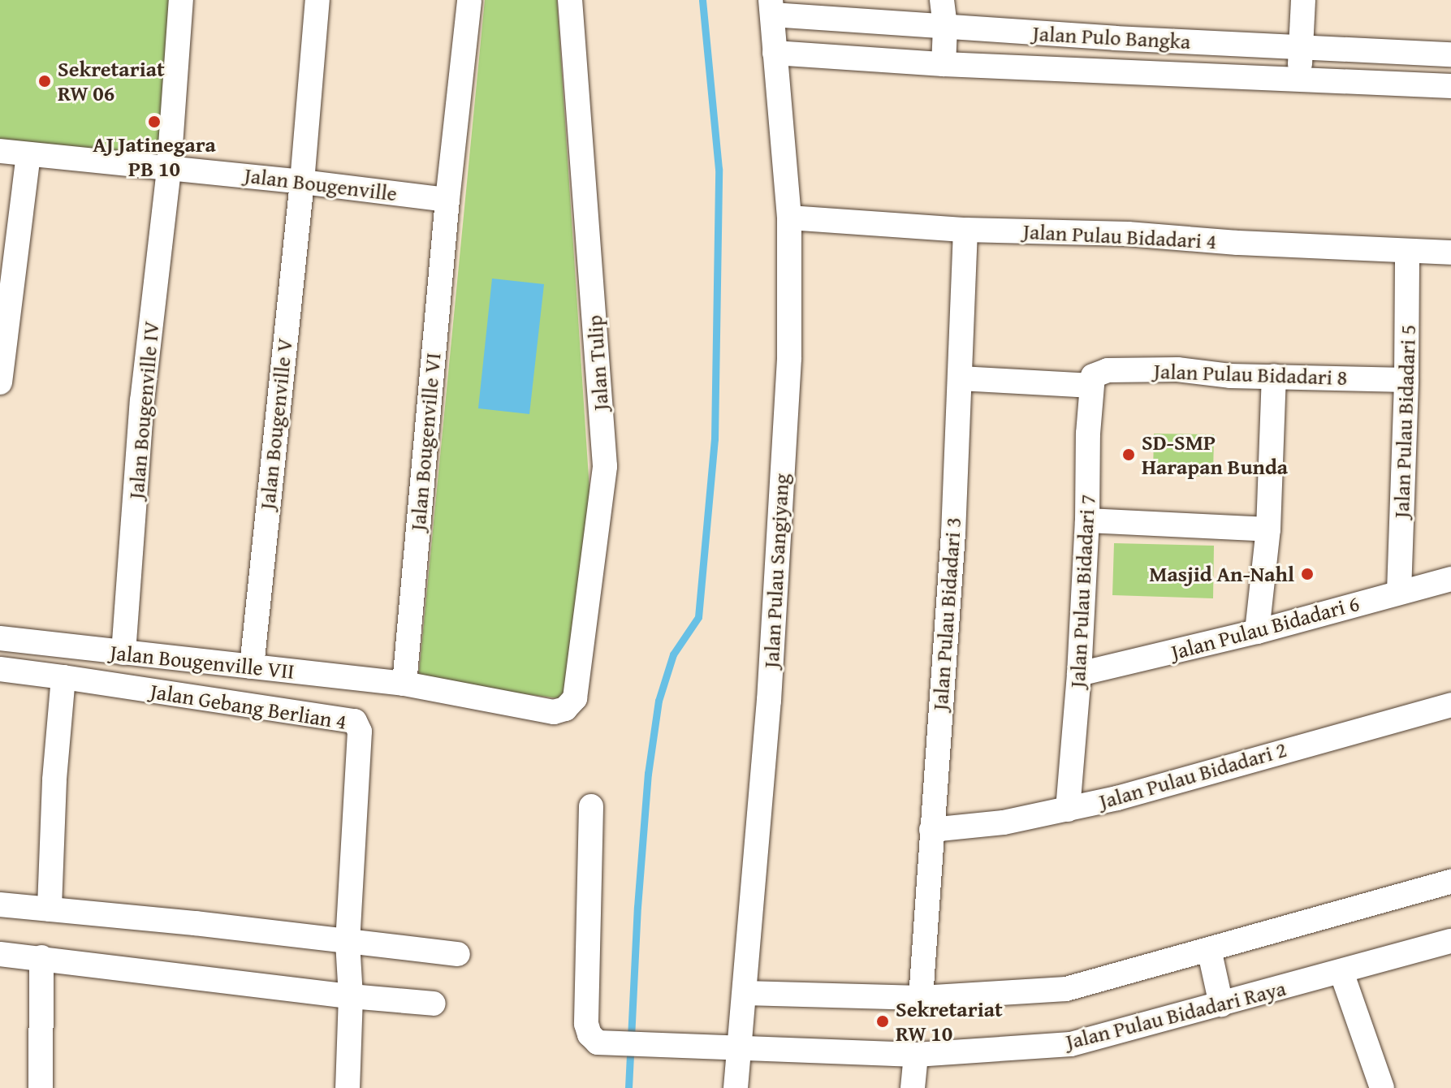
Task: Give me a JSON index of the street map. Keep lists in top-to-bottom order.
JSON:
{
  "streets": {
    "street": [
      "Jalan Pulo Bangka",
      "Jalan Bougenville",
      "Jalan Pulau Bidadari 4",
      "Jalan Tulip",
      "Jalan Pulau Bidadari 8",
      "Jalan Bougenville IV",
      "Jalan Pulau Bidadari 5",
      "Jalan Bougenville V",
      "Jalan Bougenville VI",
      "Jalan Pulau Sangiyang",
      "Jalan Pulau Bidadari 7",
      "Jalan Pulau Bidadari 3",
      "Jalan Pulau Bidadari 6",
      "Jalan Bougenville VII",
      "Jalan Gebang Berlian 4",
      "Jalan Pulau Bidadari 2",
      "Jalan Pulau Bidadari Raya"
    ]
  },
  "crossings": [
    ["Jalan Pulo Bangka", "Jalan Pulau Sangiyang"],
    ["Jalan Bougenville", "Jalan Bougenville IV"],
    ["Jalan Bougenville", "Jalan Bougenville V"],
    ["Jalan Bougenville", "Jalan Bougenville VI"],
    ["Jalan Pulau Bidadari 4", "Jalan Pulau Bidadari 5"],
    ["Jalan Pulau Bidadari 4", "Jalan Pulau Sangiyang"],
    ["Jalan Pulau Bidadari 4", "Jalan Pulau Bidadari 3"],
    ["Jalan Tulip", "Jalan Bougenville VII"],
    ["Jalan Pulau Bidadari 8", "Jalan Pulau Bidadari 5"],
    ["Jalan Pulau Bidadari 8", "Jalan Pulau Bidadari 7"],
    ["Jalan Pulau Bidadari 8", "Jalan Pulau Bidadari 3"],
    ["Jalan Bougenville IV", "Jalan Bougenville VII"],
    ["Jalan Pulau Bidadari 5", "Jalan Pulau Bidadari 6"],
    ["Jalan Bougenville V", "Jalan Bougenville VII"],
    ["Jalan Bougenville VI", "Jalan Bougenville VII"],
    ["Jalan Pulau Sangiyang", "Jalan Pulau Bidadari Raya"],
    ["Jalan Pulau Bidadari 7", "Jalan Pulau Bidadari 6"],
    ["Jalan Pulau Bidadari 7", "Jalan Pulau Bidadari 2"],
    ["Jalan Pulau Bidadari 3", "Jalan Pulau Bidadari 2"]
  ],
  "places": [
    "Sekretariat RW 06",
    "AJ Jatinegara PB 10",
    "SD-SMP Harapan Bunda",
    "Masjid An-Nahl",
    "Sekretariat RW 10"
  ]
}
